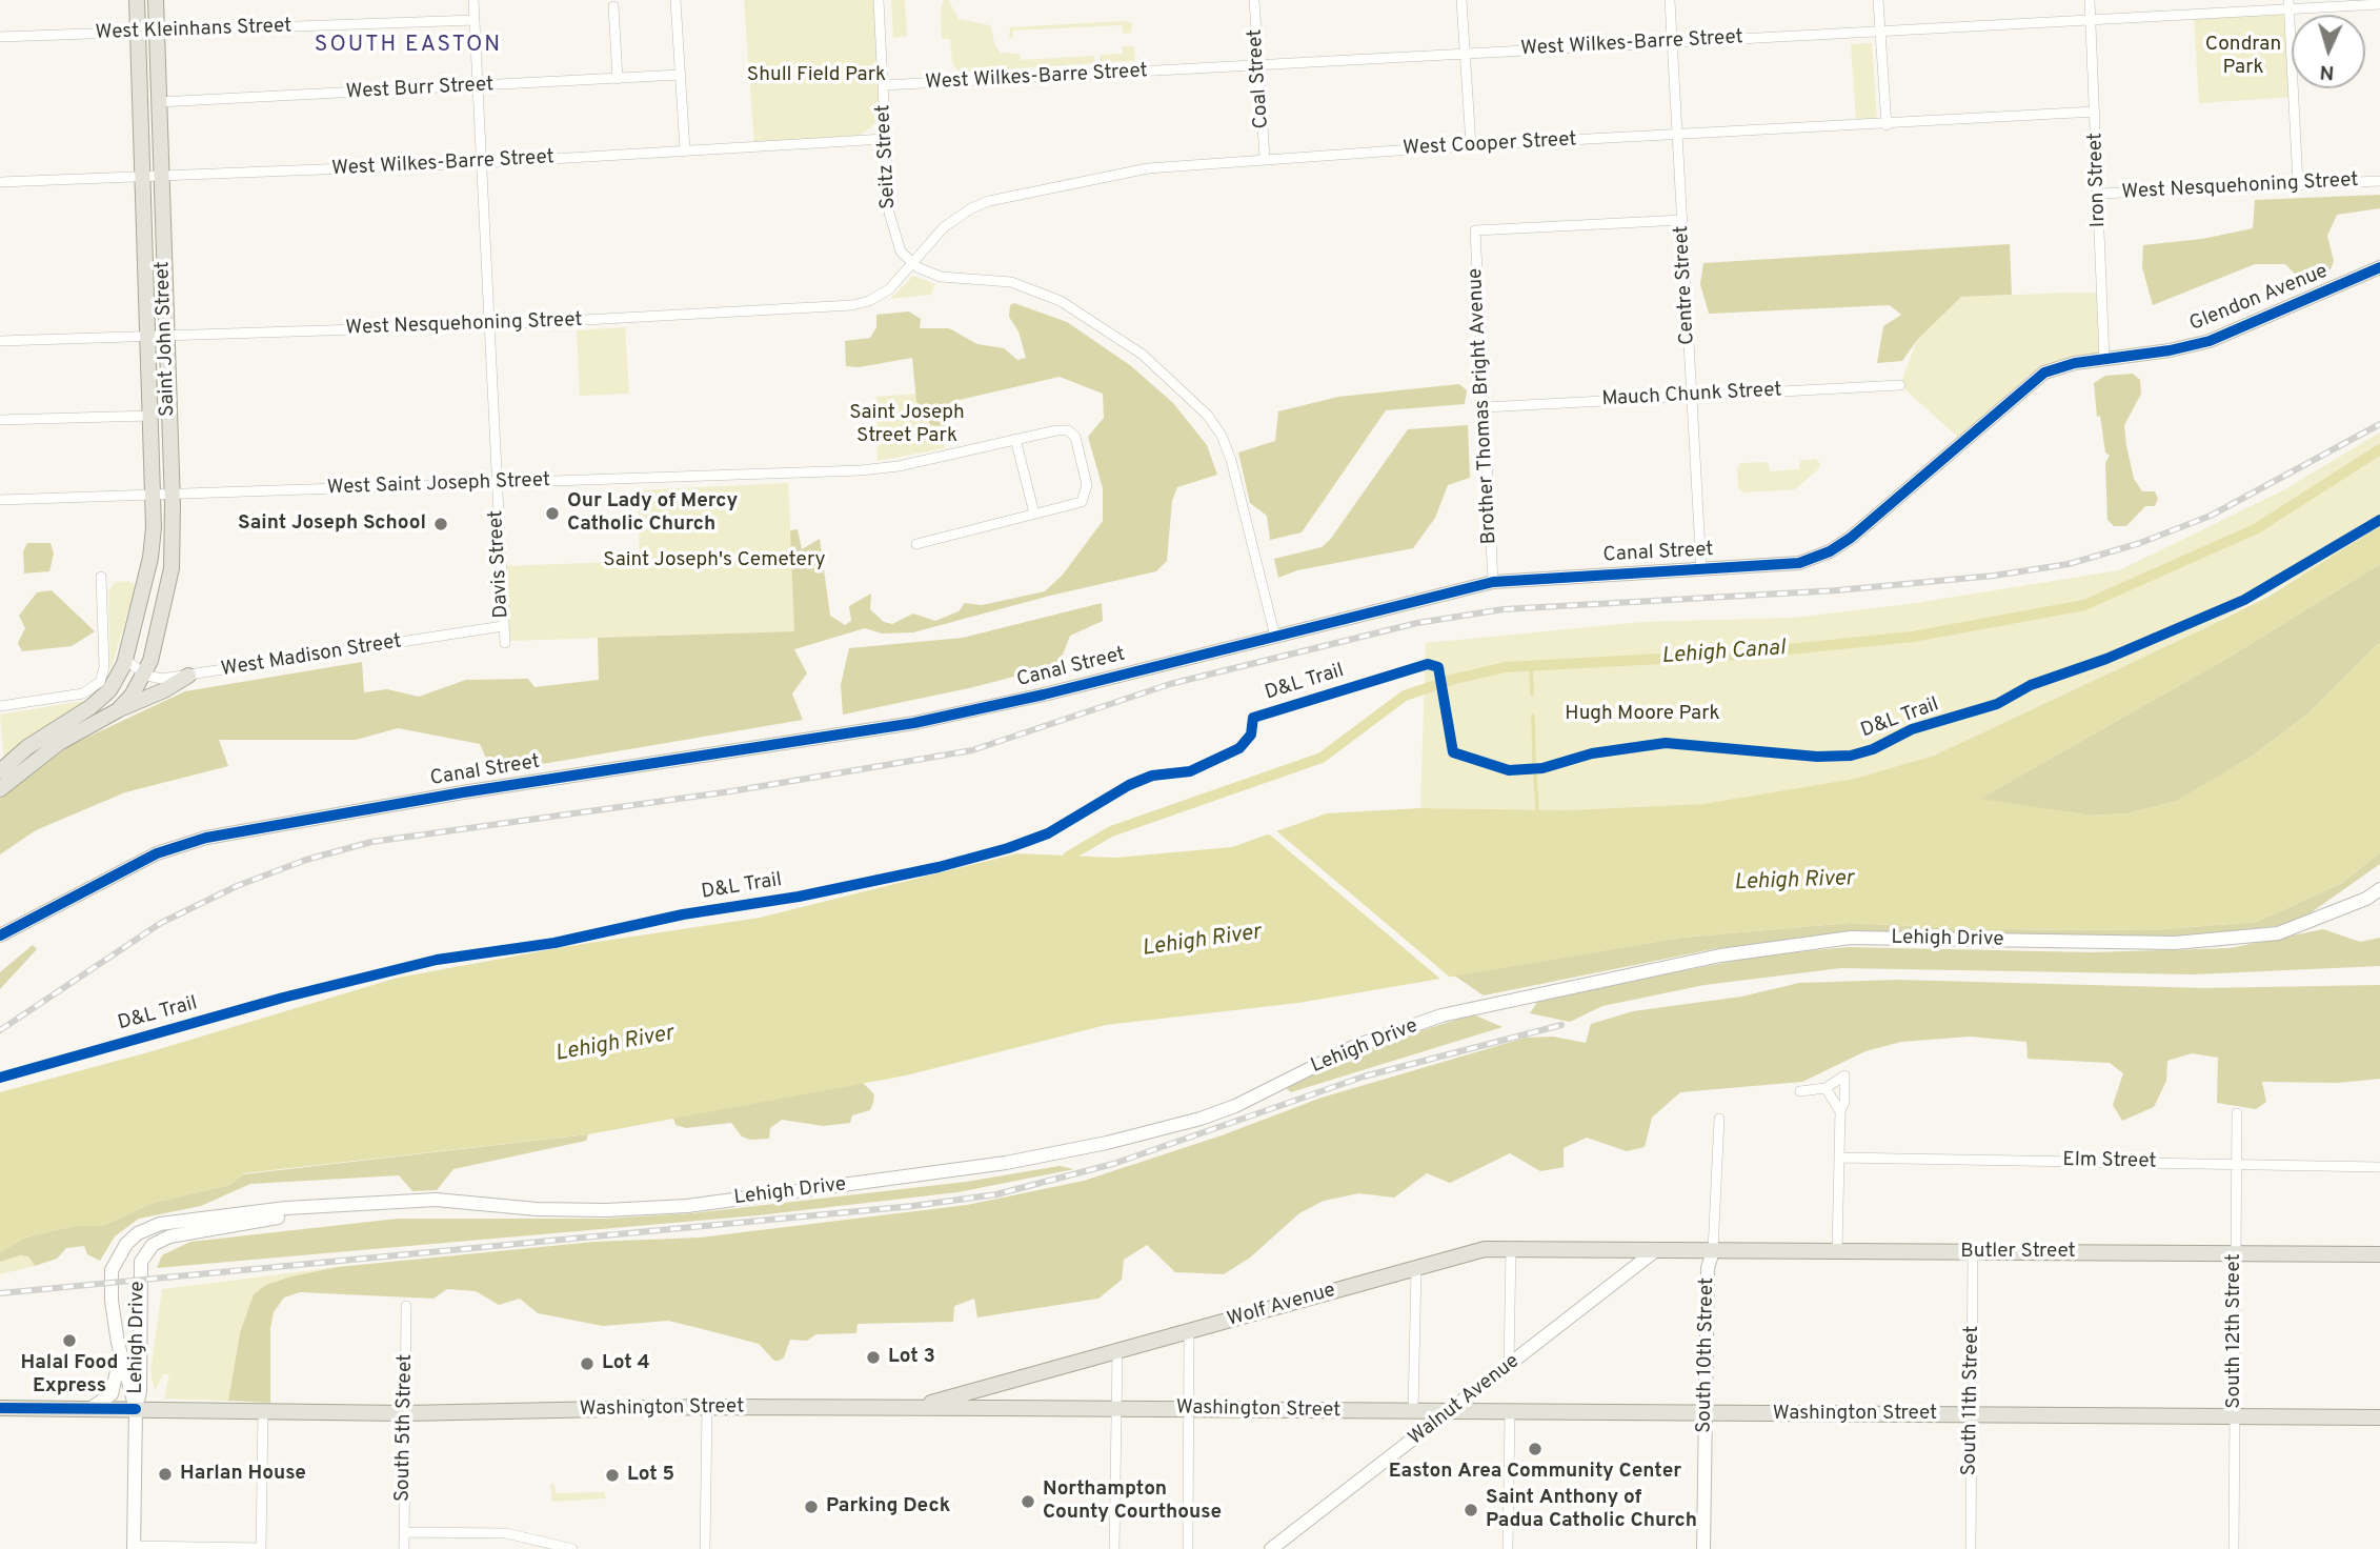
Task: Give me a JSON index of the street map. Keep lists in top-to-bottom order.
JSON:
{
  "streets": {
    "main road": [
      "Saint John Street",
      "Butler Street",
      "Wolf Avenue",
      "Washington Street"
    ],
    "street": [
      "West Kleinhans Street",
      "West Wilkes-Barre Street",
      "Coal Street",
      "West Burr Street",
      "West Cooper Street",
      "Seitz Street",
      "Iron Street",
      "West Nesquehoning Street",
      "Centre Street",
      "Glendon Avenue",
      "Mauch Chunk Street",
      "Brother Thomas Bright Avenue",
      "West Saint Joseph Street",
      "Canal Street",
      "Davis Street",
      "West Madison Street",
      "Lehigh Drive",
      "Elm Street",
      "South 12th Street",
      "South 10th Street",
      "Walnut Avenue",
      "South 11th Street",
      "South 5th Street"
    ],
    "cycle path": ["D&L Trail"]
  },
  "crossings": [
    ["West Kleinhans Street", "Saint John Street"],
    ["West Kleinhans Street", "Davis Street"],
    ["West Wilkes-Barre Street", "Coal Street"],
    ["West Wilkes-Barre Street", "Seitz Street"],
    ["West Wilkes-Barre Street", "Iron Street"],
    ["West Wilkes-Barre Street", "Centre Street"],
    ["West Wilkes-Barre Street", "Saint John Street"],
    ["West Wilkes-Barre Street", "Davis Street"],
    ["Coal Street", "West Cooper Street"],
    ["West Burr Street", "Saint John Street"],
    ["West Burr Street", "Davis Street"],
    ["West Cooper Street", "Seitz Street"],
    ["West Cooper Street", "Iron Street"],
    ["West Cooper Street", "West Nesquehoning Street"],
    ["West Cooper Street", "Centre Street"],
    ["Seitz Street", "West Nesquehoning Street"],
    ["Iron Street", "West Nesquehoning Street"],
    ["Iron Street", "Glendon Avenue"],
    ["Iron Street", "Canal Street"],
    ["West Nesquehoning Street", "Saint John Street"],
    ["West Nesquehoning Street", "Davis Street"],
    ["Centre Street", "Mauch Chunk Street"],
    ["Centre Street", "Brother Thomas Bright Avenue"],
    ["Centre Street", "Canal Street"],
    ["Glendon Avenue", "Canal Street"],
    ["Saint John Street", "West Saint Joseph Street"],
    ["Saint John Street", "West Madison Street"],
    ["Mauch Chunk Street", "Brother Thomas Bright Avenue"],
    ["Brother Thomas Bright Avenue", "Canal Street"],
    ["West Saint Joseph Street", "Davis Street"],
    ["Davis Street", "West Madison Street"],
    ["Lehigh Drive", "Washington Street"],
    ["Elm Street", "South 12th Street"],
    ["Butler Street", "Wolf Avenue"],
    ["Butler Street", "South 12th Street"],
    ["Butler Street", "South 10th Street"],
    ["Butler Street", "Walnut Avenue"],
    ["Butler Street", "South 11th Street"],
    ["Wolf Avenue", "Walnut Avenue"],
    ["Wolf Avenue", "Washington Street"],
    ["South 12th Street", "Washington Street"],
    ["South 10th Street", "Washington Street"],
    ["Walnut Avenue", "Washington Street"],
    ["South 11th Street", "Washington Street"],
    ["Washington Street", "South 5th Street"]
  ],
  "districts": ["SOUTH EASTON"],
  "water": ["Lehigh Canal", "Lehigh River"],
  "parks": [
    "Condran Park",
    "Shull Field Park",
    "Saint Joseph Street Park",
    "Saint Joseph's Cemetery",
    "Hugh Moore Park"
  ],
  "places": [
    "Our Lady of Mercy Catholic Church",
    "Saint Joseph School",
    "Halal Food Express",
    "Lot 3",
    "Lot 4",
    "Easton Area Community Center",
    "Harlan House",
    "Lot 5",
    "Northampton County Courthouse",
    "Parking Deck",
    "Saint Anthony of Padua Catholic Church"
  ],
  "north": "bottom"
}
